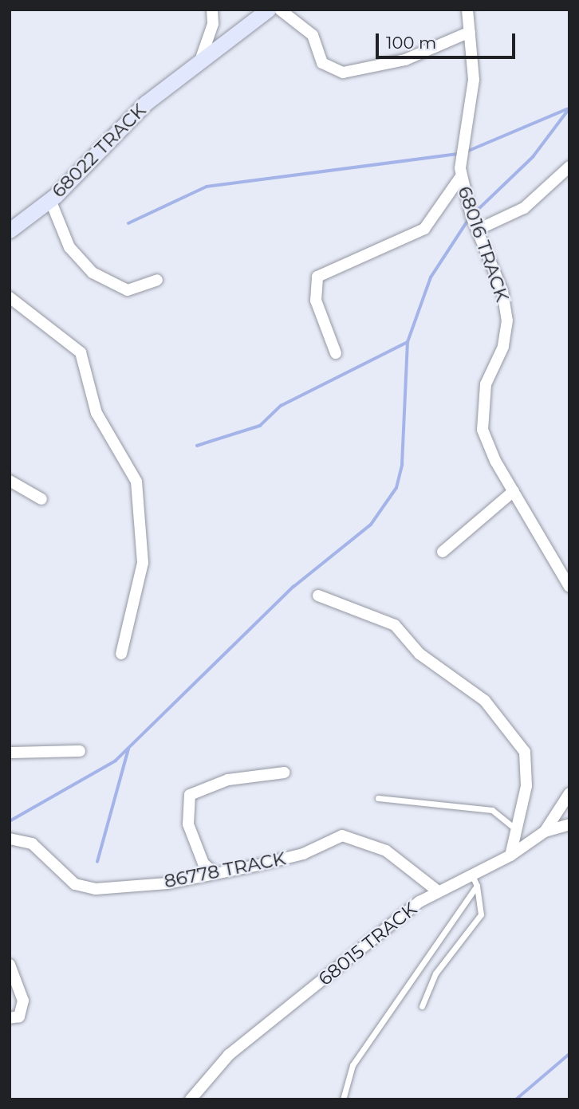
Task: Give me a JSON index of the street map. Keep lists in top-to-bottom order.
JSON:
{
  "streets": {
    "street": [
      "68022 TRACK",
      "68016 TRACK",
      "86778 TRACK",
      "68015 TRACK"
    ]
  },
  "crossings": [
    ["86778 TRACK", "68015 TRACK"]
  ],
  "scale_bar": "100 m"
}
